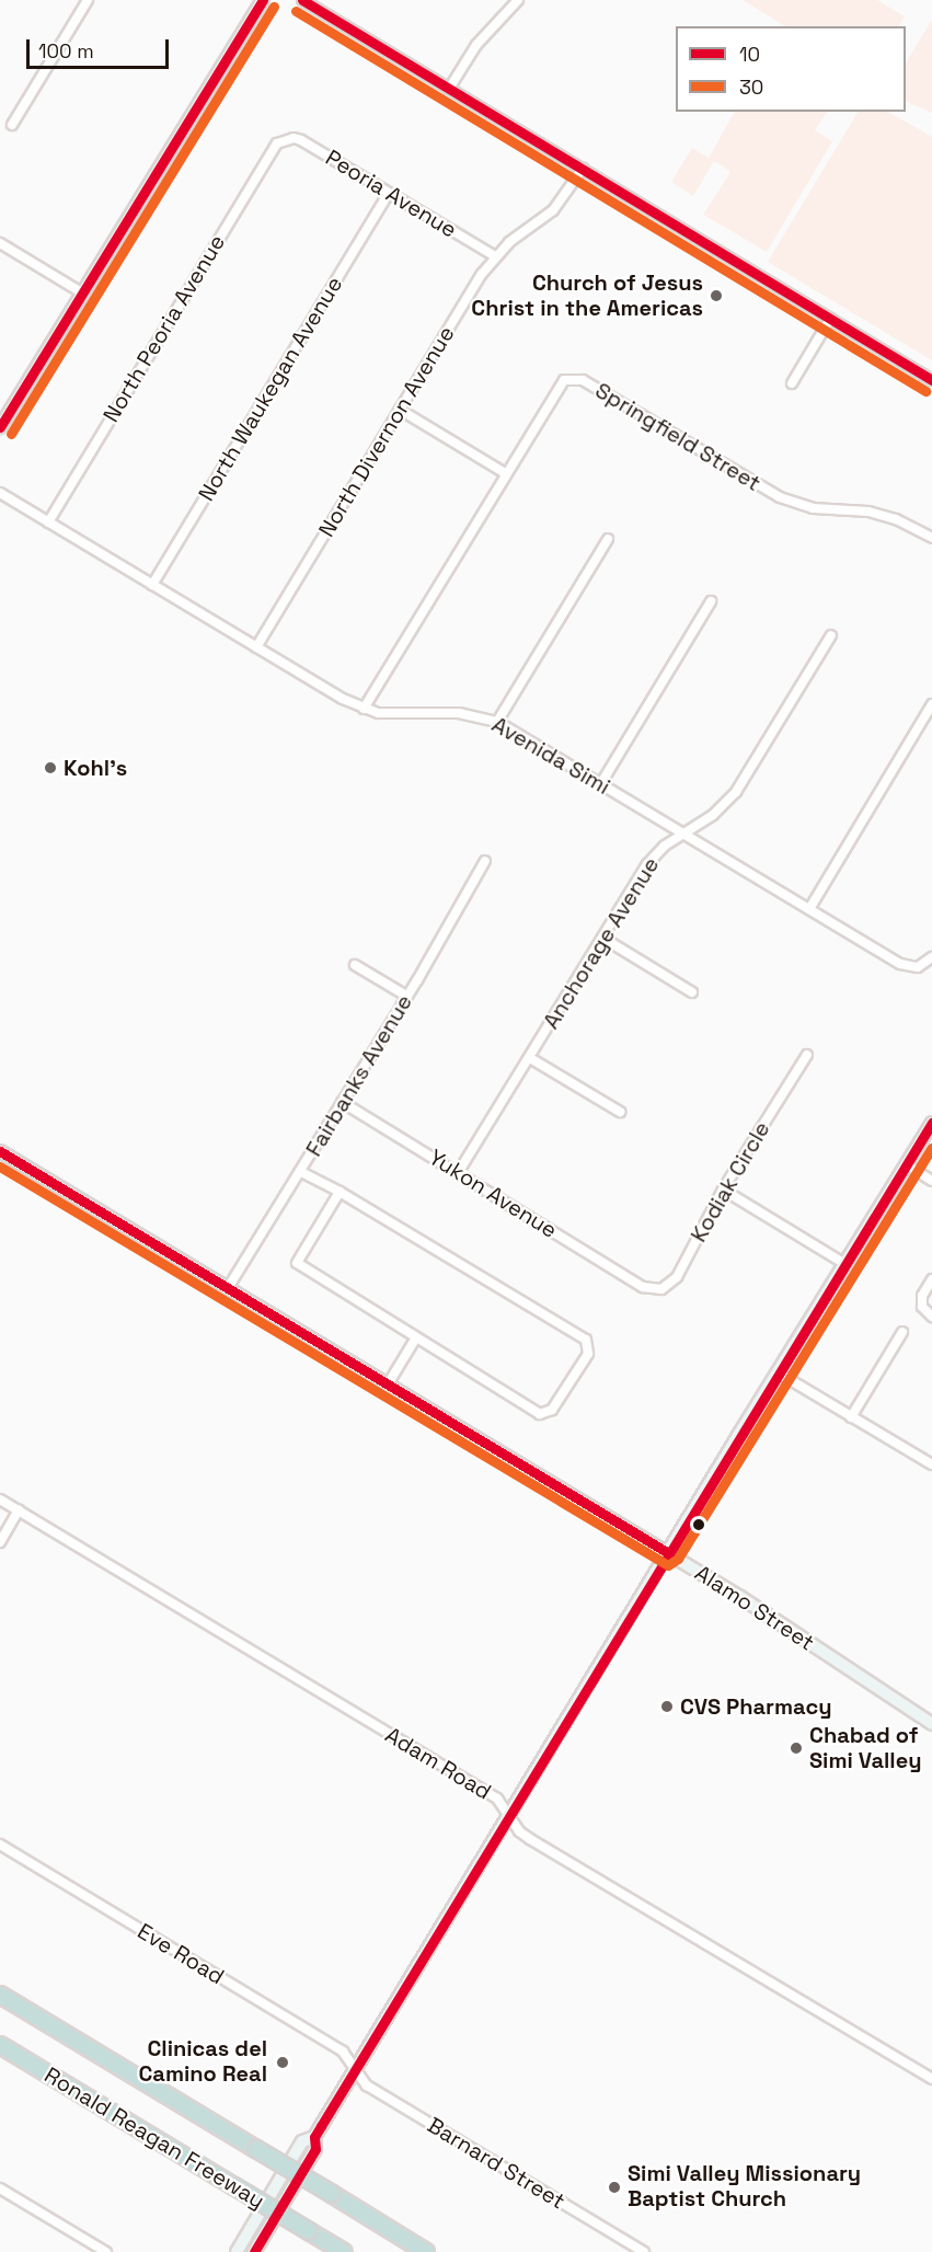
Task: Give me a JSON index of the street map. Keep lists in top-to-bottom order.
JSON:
{
  "streets": {
    "highway": ["Ronald Reagan Freeway"],
    "main road": ["Alamo Street"],
    "street": [
      "Peoria Avenue",
      "North Peoria Avenue",
      "North Waukegan Avenue",
      "North Divernon Avenue",
      "Springfield Street",
      "Avenida Simi",
      "Anchorage Avenue",
      "Fairbanks Avenue",
      "Kodiak Circle",
      "Yukon Avenue",
      "Adam Road",
      "Eve Road",
      "Barnard Street"
    ]
  },
  "crossings": [
    ["Peoria Avenue", "North Peoria Avenue"],
    ["Peoria Avenue", "North Waukegan Avenue"],
    ["Peoria Avenue", "North Divernon Avenue"],
    ["North Peoria Avenue", "Avenida Simi"],
    ["North Waukegan Avenue", "Avenida Simi"],
    ["North Divernon Avenue", "Avenida Simi"],
    ["Springfield Street", "Avenida Simi"],
    ["Avenida Simi", "Anchorage Avenue"],
    ["Anchorage Avenue", "Yukon Avenue"],
    ["Fairbanks Avenue", "Yukon Avenue"],
    ["Fairbanks Avenue", "Alamo Street"],
    ["Kodiak Circle", "Yukon Avenue"],
    ["Eve Road", "Barnard Street"]
  ],
  "places": [
    "Church of Jesus Christ in the Americas",
    "Kohl's",
    "CVS Pharmacy",
    "Chabad of Simi Valley",
    "Clinicas del Camino Real",
    "Simi Valley Missionary Baptist Church"
  ],
  "lines": ["transit line 10", "transit line 30"],
  "legend": ["10", "30"],
  "scale_bar": "100 m"
}
